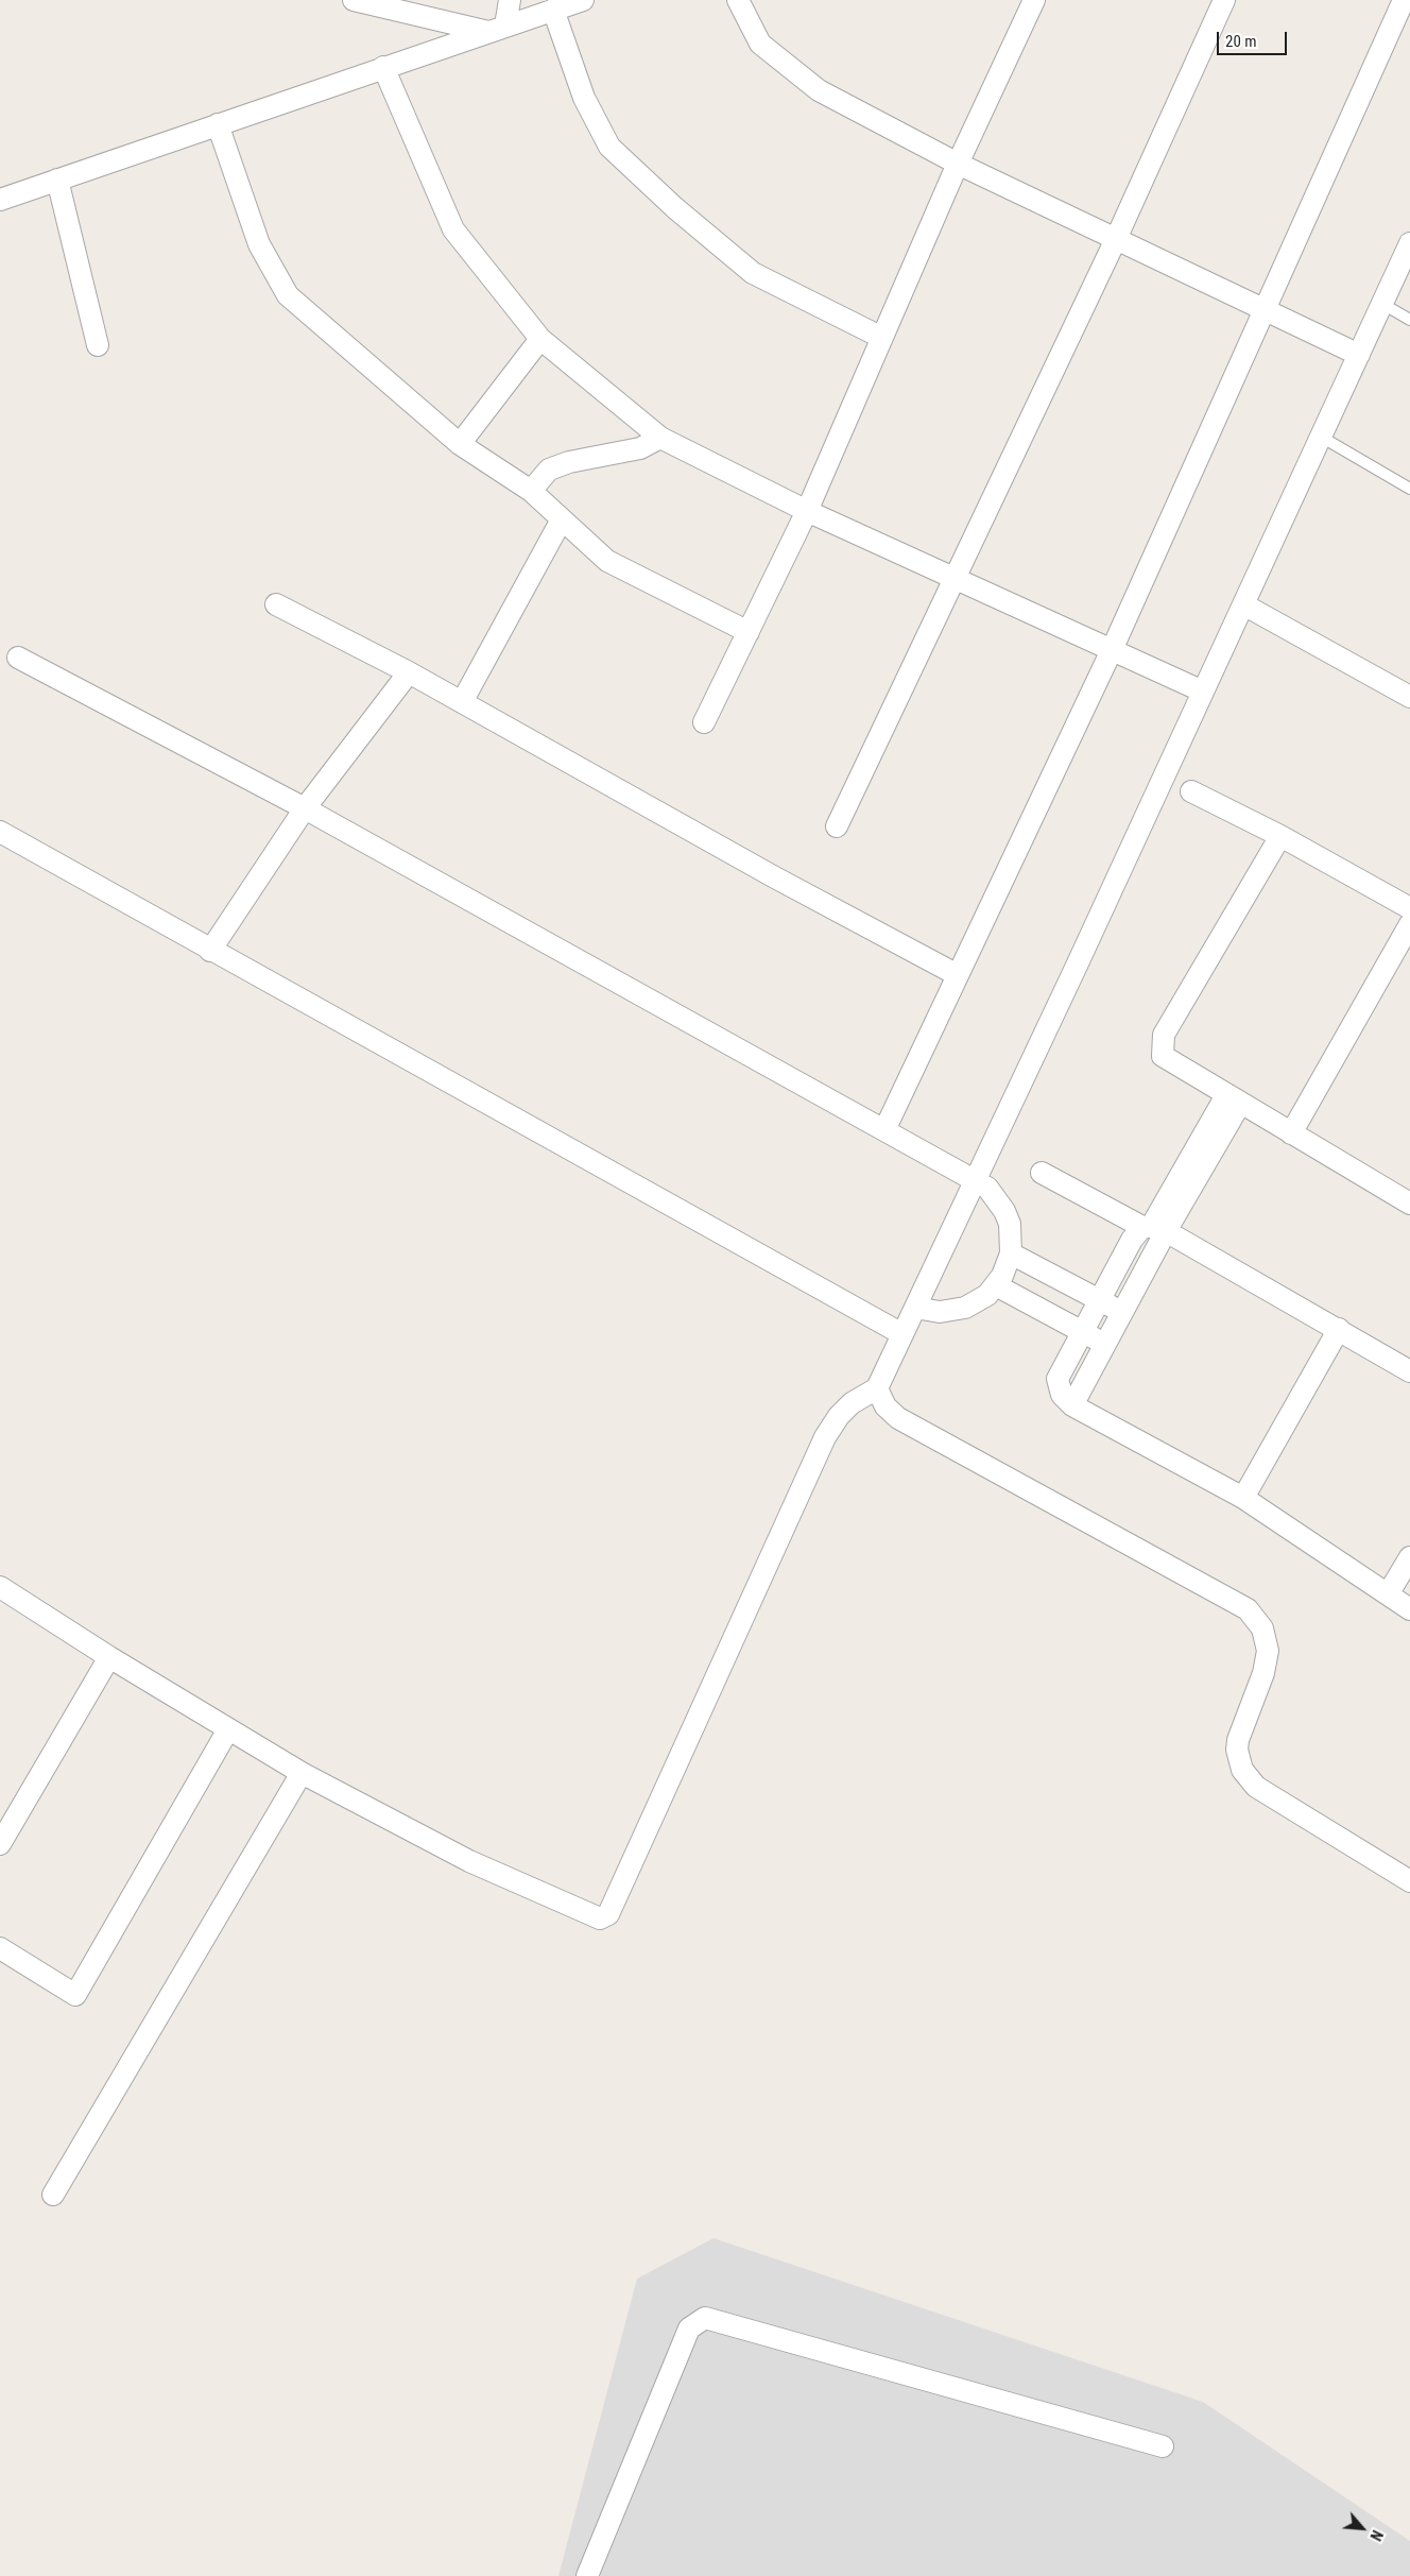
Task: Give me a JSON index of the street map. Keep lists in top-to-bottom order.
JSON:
{
  "scale_bar": "20 m",
  "north": "bottom right"
}
